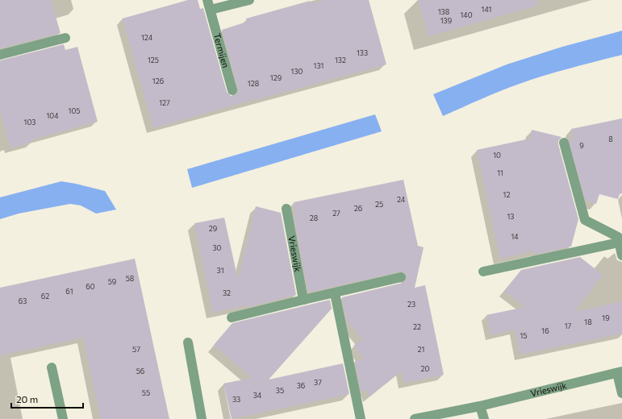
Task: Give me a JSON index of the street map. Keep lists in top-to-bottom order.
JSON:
{
  "streets": {
    "street": ["Termijen", "Vrieswijk"]
  },
  "house_numbers": [
    "141",
    "138",
    "140",
    "139",
    "124",
    "133",
    "125",
    "132",
    "131",
    "130",
    "129",
    "126",
    "128",
    "127",
    "105",
    "104",
    "103",
    "8",
    "9",
    "10",
    "11",
    "12",
    "24",
    "25",
    "26",
    "27",
    "13",
    "28",
    "29",
    "14",
    "30",
    "31",
    "58",
    "59",
    "60",
    "61",
    "32",
    "62",
    "63",
    "23",
    "19",
    "18",
    "17",
    "22",
    "16",
    "15",
    "57",
    "21",
    "20",
    "56",
    "37",
    "36",
    "35",
    "55",
    "34",
    "33"
  ],
  "scale_bar": "20 m"
}
